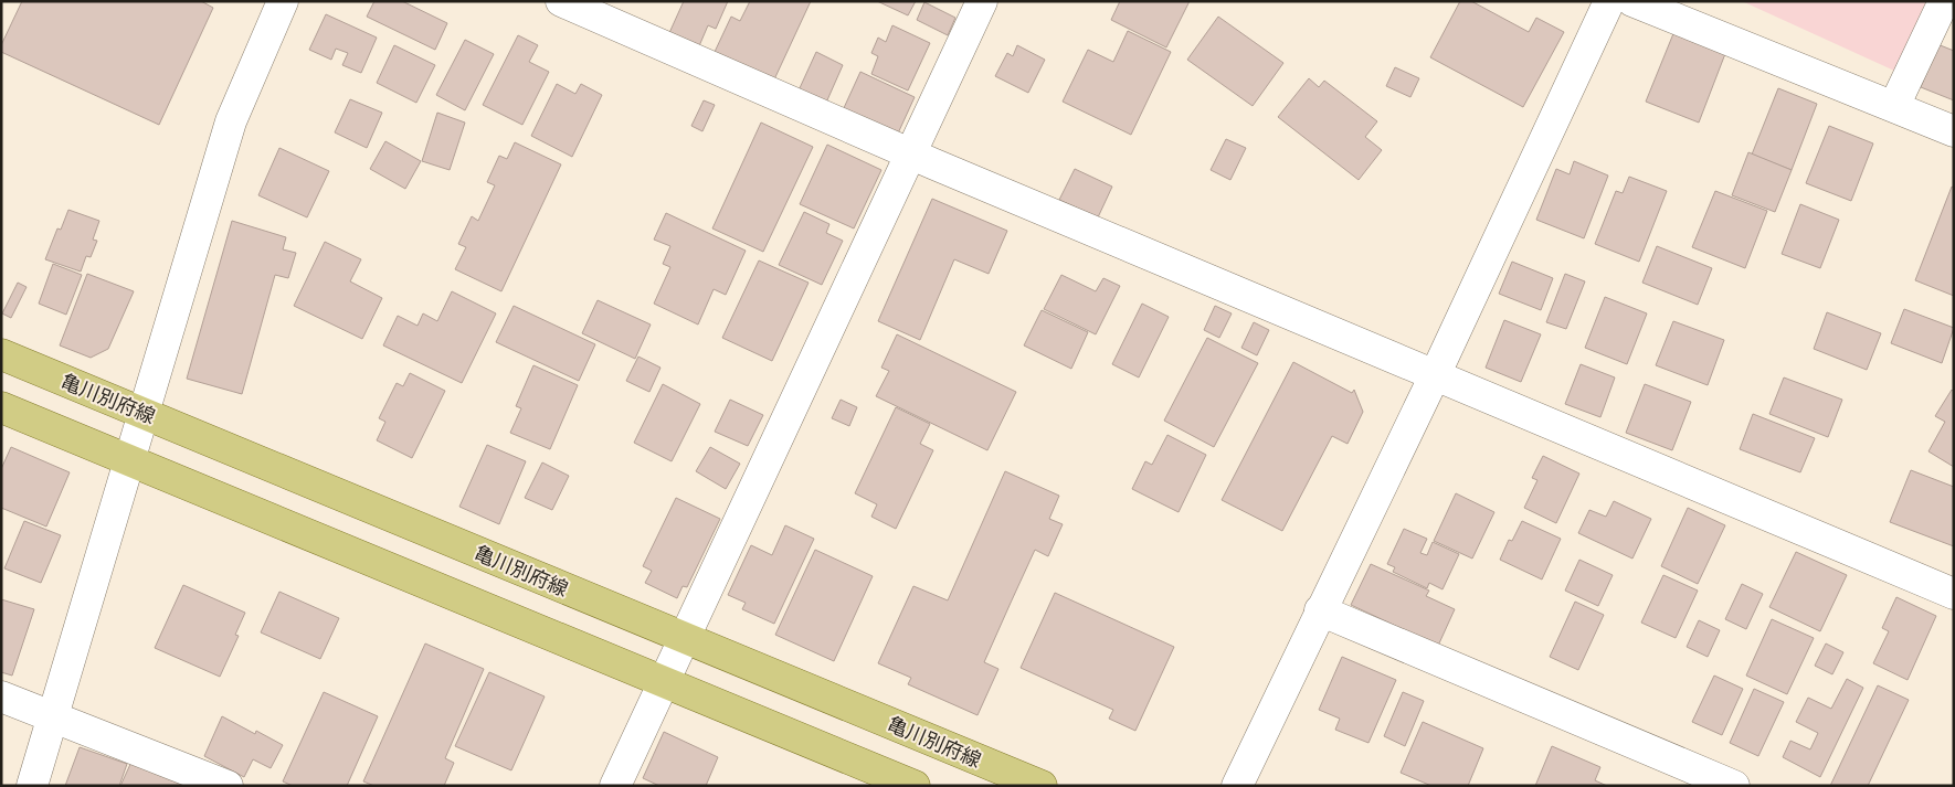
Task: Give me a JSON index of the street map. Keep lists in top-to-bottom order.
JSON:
{
  "streets": {
    "main road": ["亀川別府線"]
  }
}
